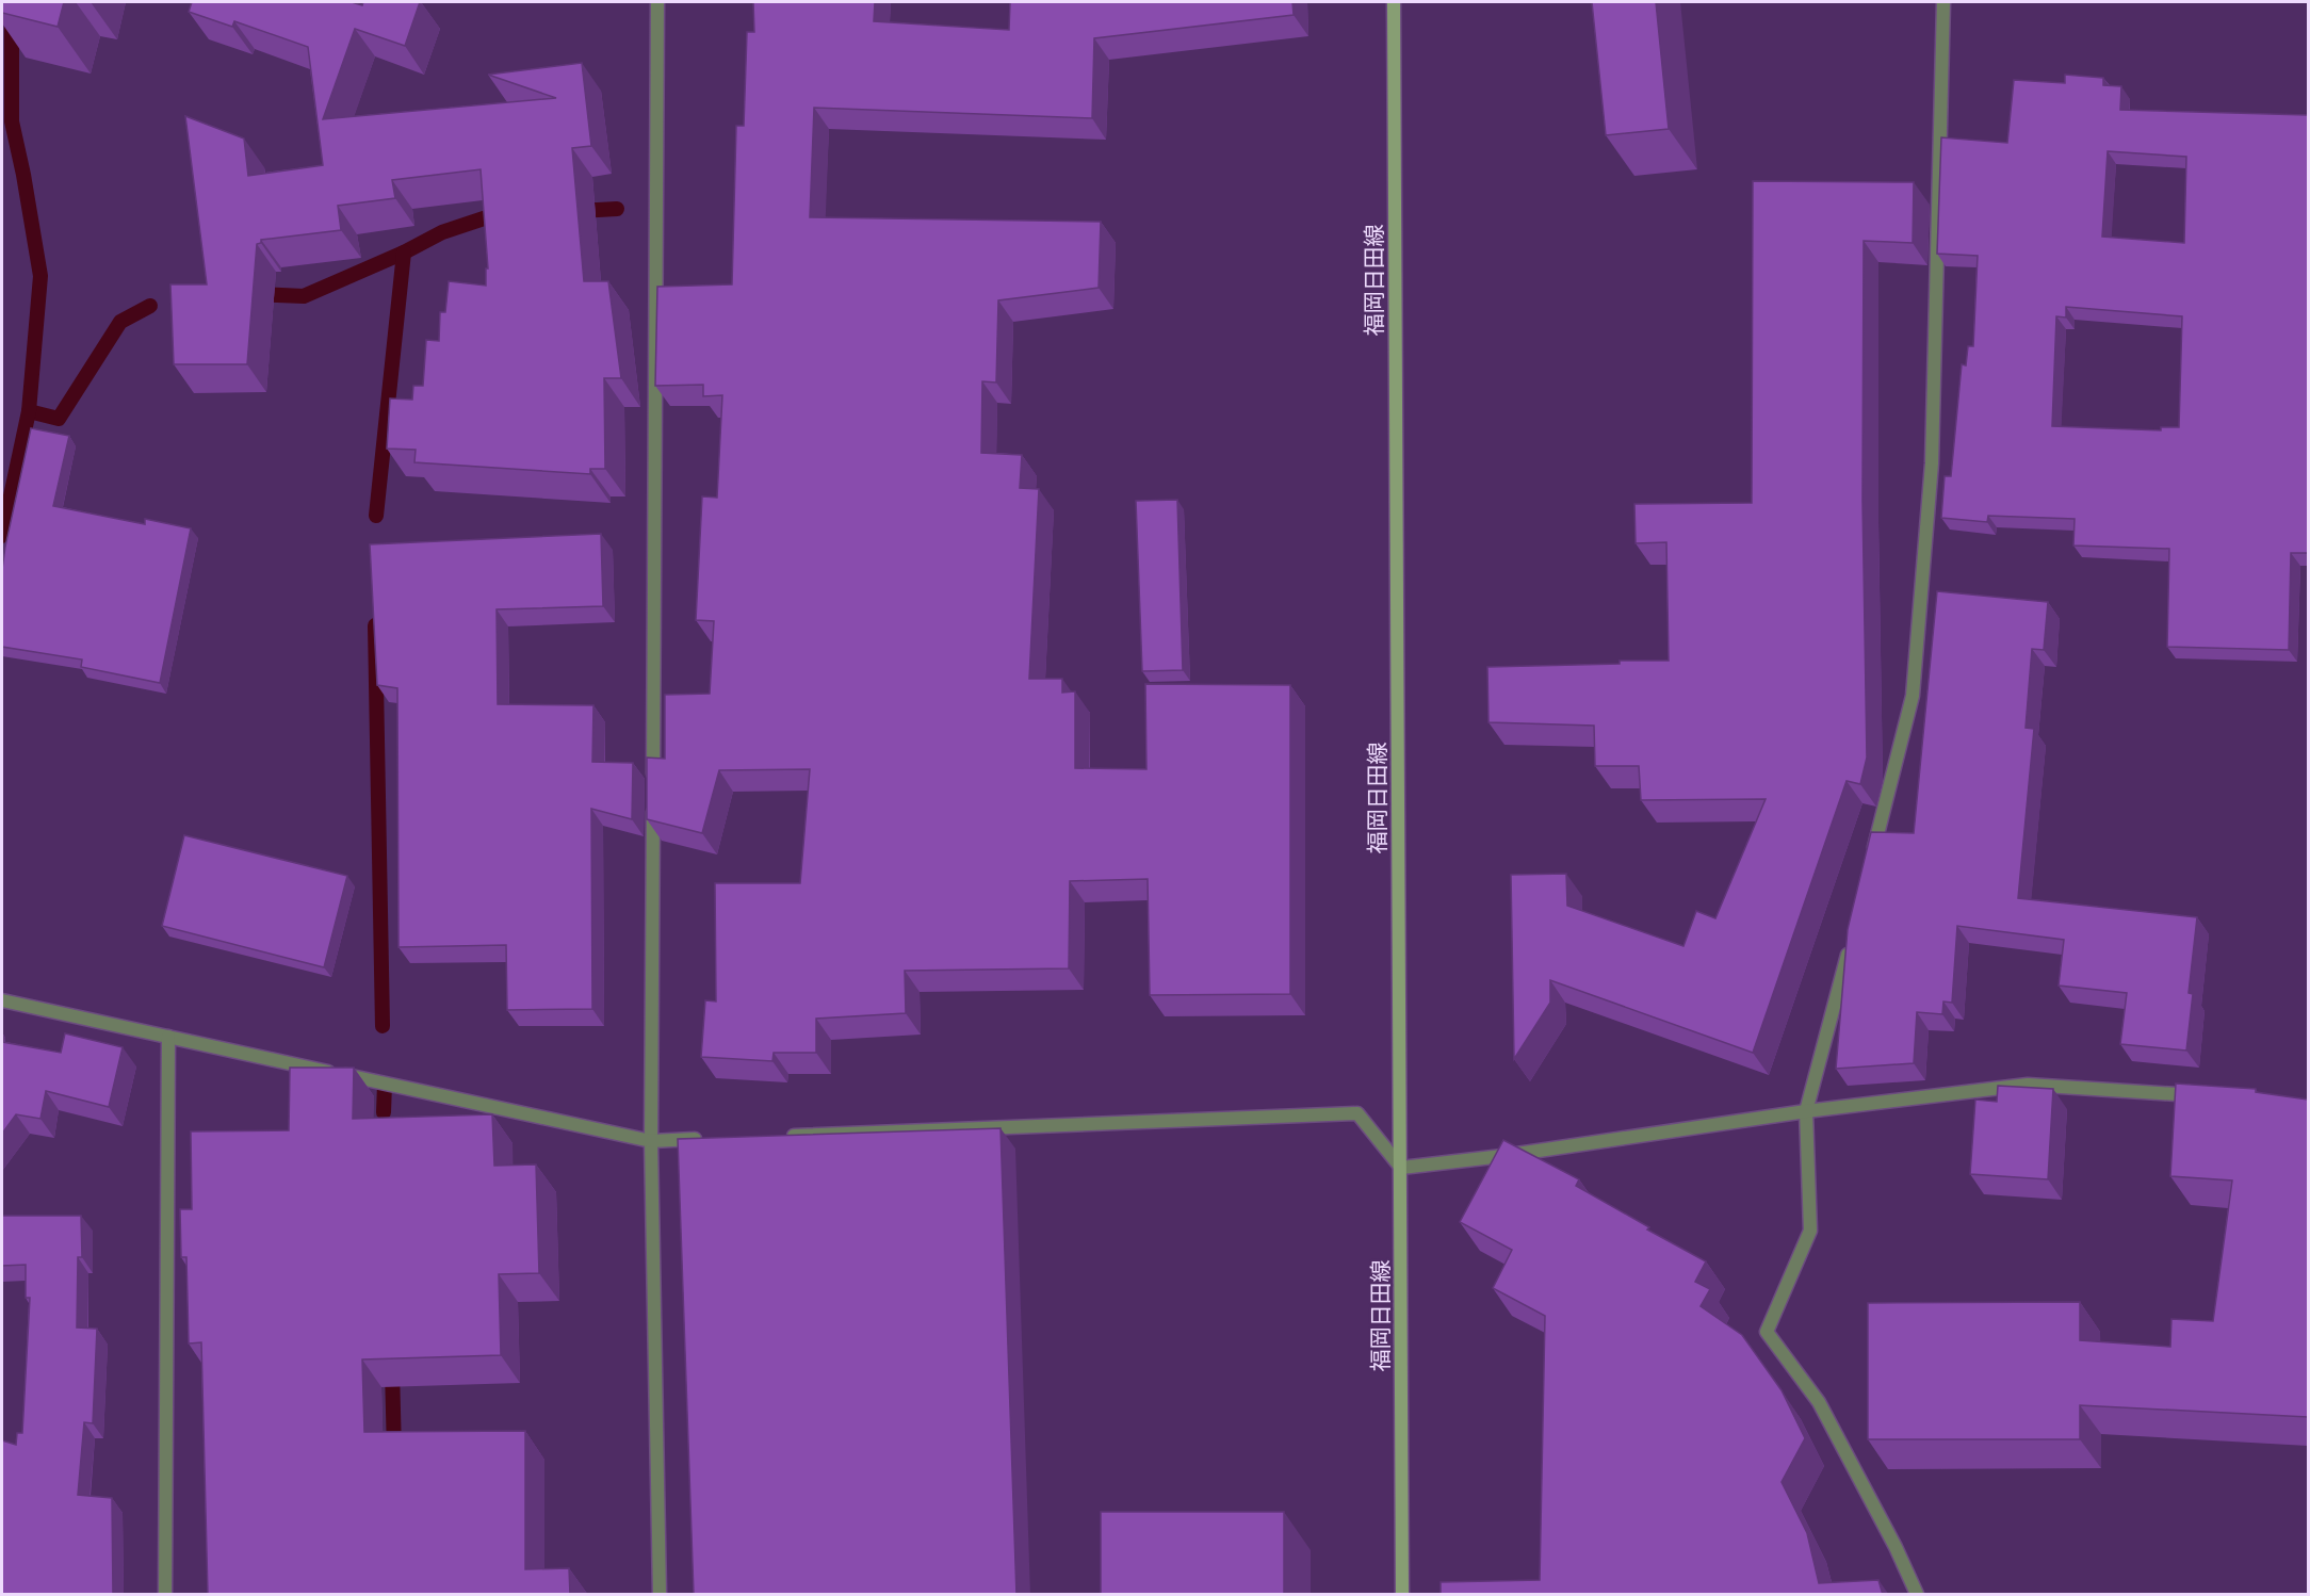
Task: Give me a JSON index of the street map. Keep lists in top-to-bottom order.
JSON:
{
  "streets": {
    "main road": ["福岡日田線"]
  }
}
